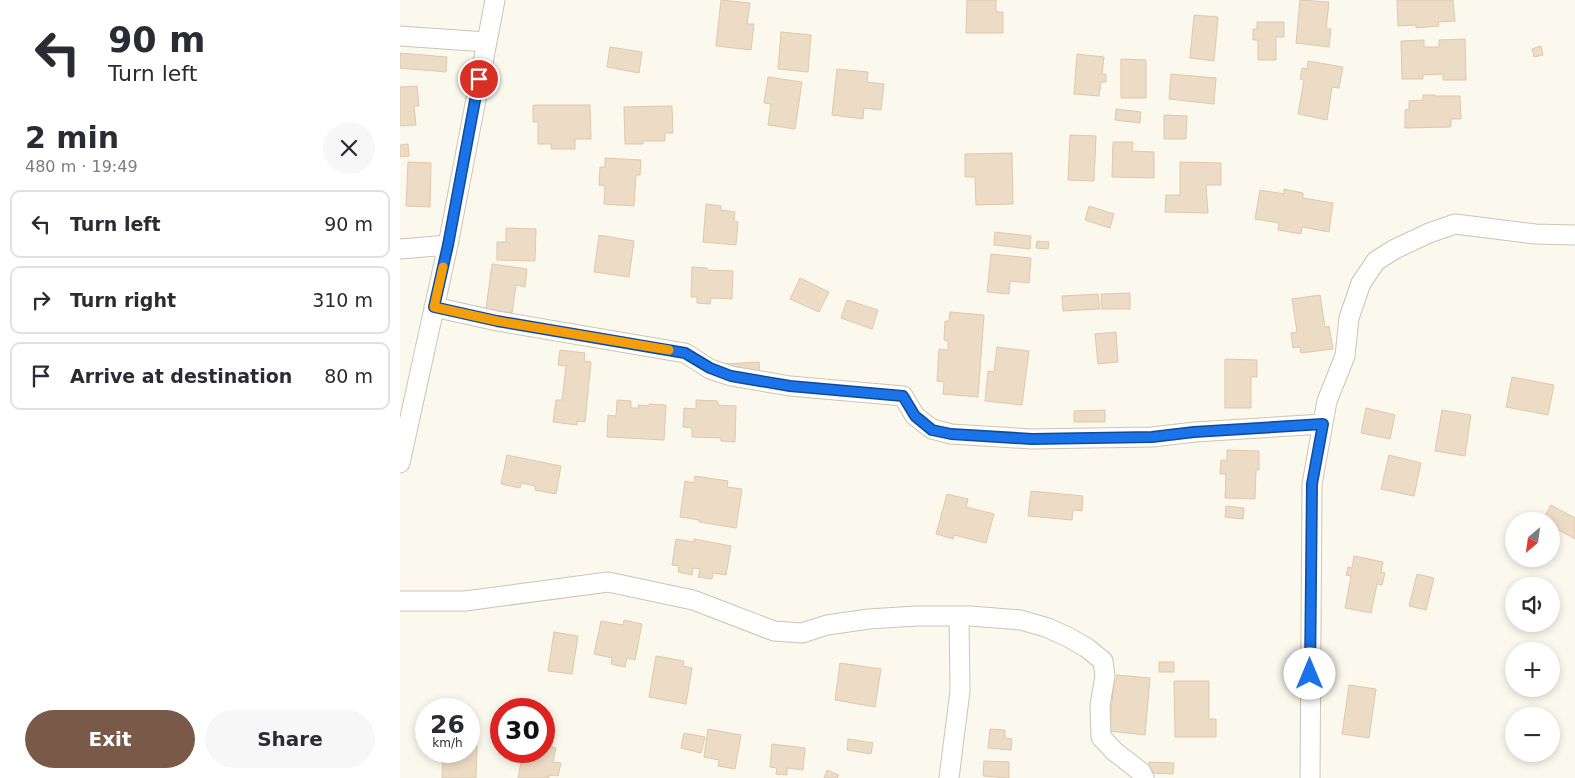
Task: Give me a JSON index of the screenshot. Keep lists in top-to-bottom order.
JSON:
{
  "north": "bottom left",
  "page": {
    "turn": ["90 m", "Turn left"],
    "heading": ["2 min", "480 m · 19:49"],
    "list": [
      {
        "name": "Turn left",
        "value": "90 m"
      },
      {
        "name": "Turn right",
        "value": "310 m"
      },
      {
        "name": "Arrive at destination",
        "value": "80 m"
      }
    ],
    "map_buttons": ["+", "−"],
    "speed": "26 km/h",
    "limit": "30",
    "buttons": ["Exit", "Share"]
  }
}
